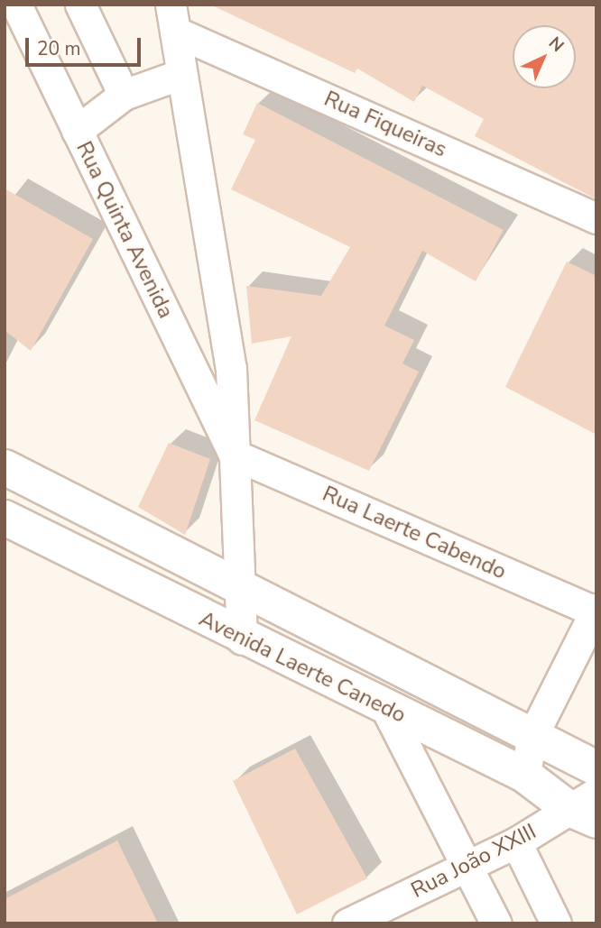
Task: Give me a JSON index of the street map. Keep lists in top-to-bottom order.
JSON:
{
  "streets": {
    "street": [
      "Rua Fiqueiras",
      "Rua Quinta Avenida",
      "Rua Laerte Cabendo",
      "Avenida Laerte Canedo",
      "Rua João XXIII"
    ]
  },
  "crossings": [
    ["Rua Quinta Avenida", "Rua Laerte Cabendo"],
    ["Avenida Laerte Canedo", "Rua João XXIII"]
  ],
  "scale_bar": "20 m",
  "north": "top right"
}
